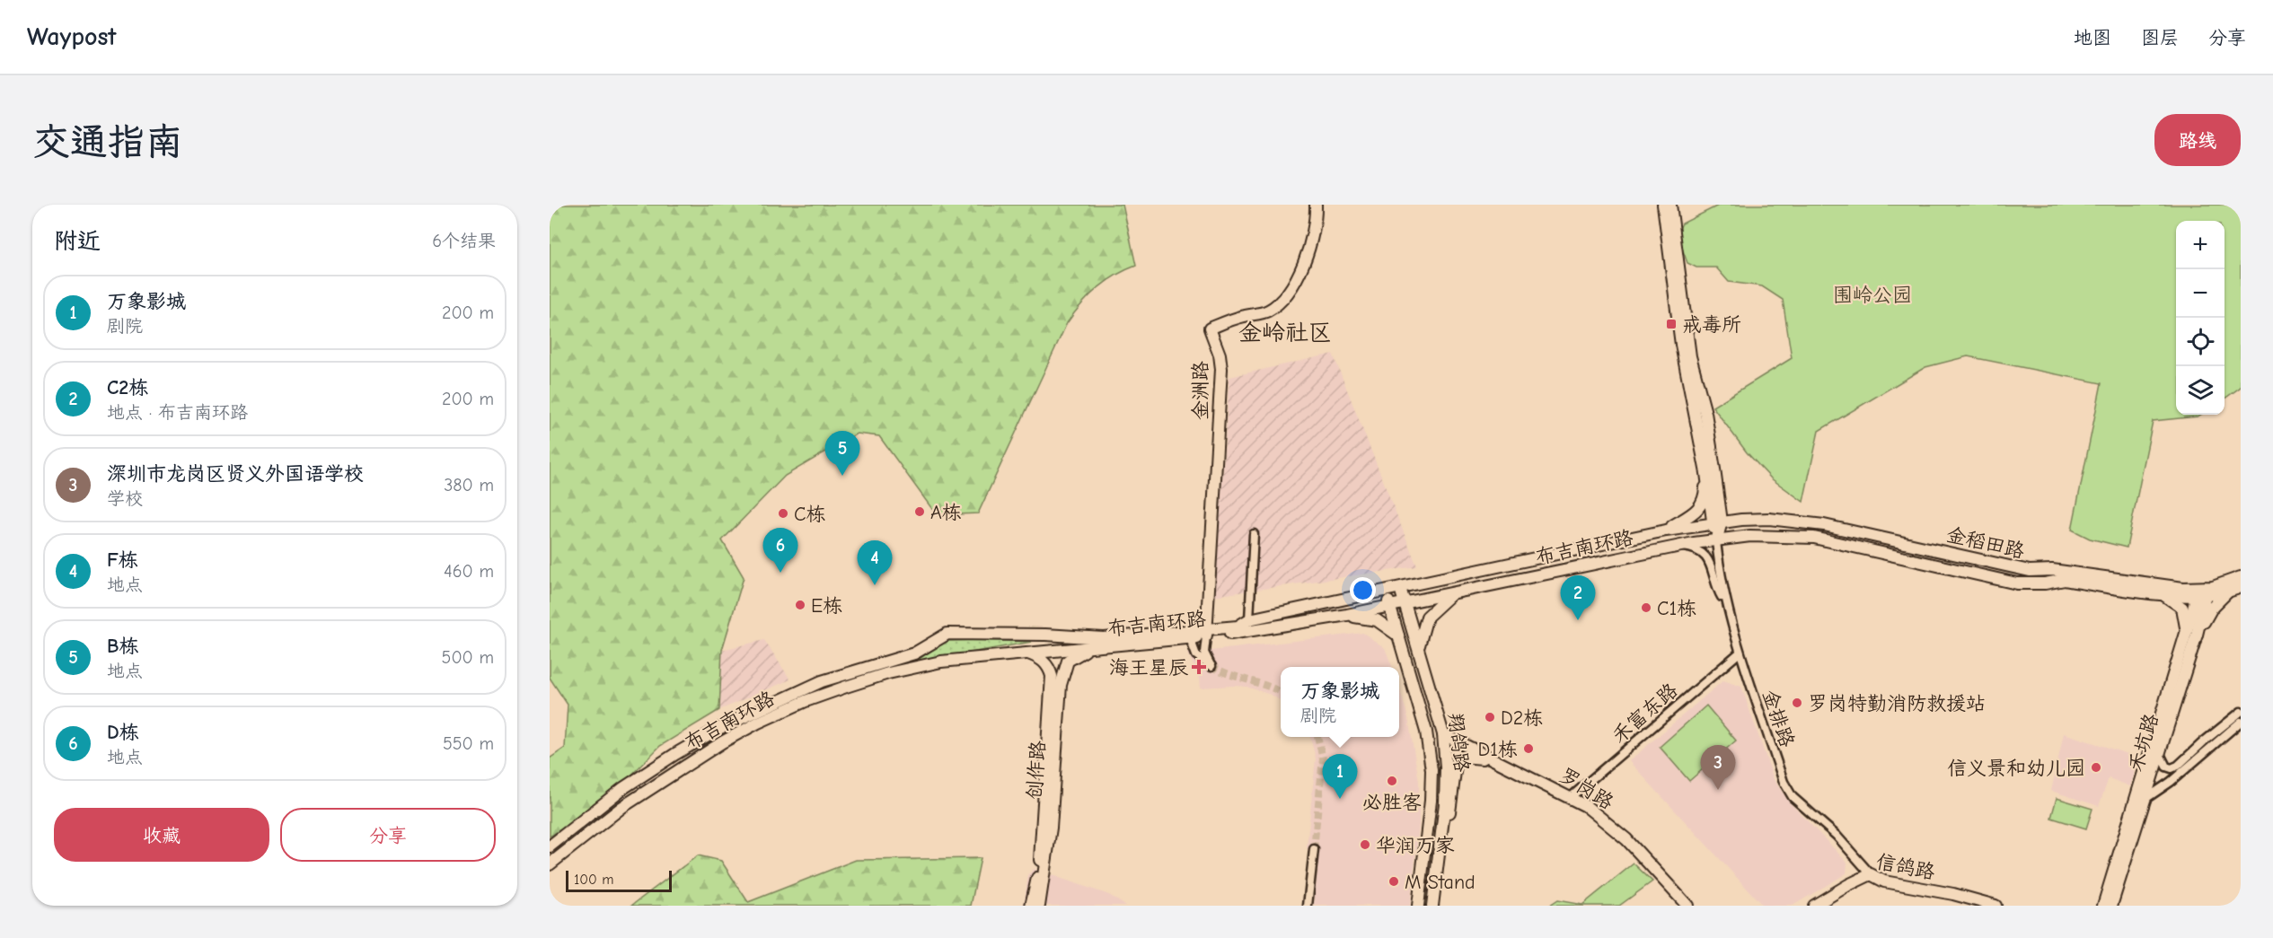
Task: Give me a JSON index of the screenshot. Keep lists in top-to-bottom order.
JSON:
{
  "streets": {
    "street": [
      "金洲路",
      "金稻田路",
      "布吉南环路",
      "禾富东路",
      "金排路",
      "翔鸽路",
      "禾坑路",
      "创作路",
      "罗岗路",
      "信鸽路"
    ]
  },
  "crossings": [
    ["金洲路", "布吉南环路"],
    ["金稻田路", "布吉南环路"],
    ["金稻田路", "禾坑路"],
    ["布吉南环路", "金排路"],
    ["布吉南环路", "翔鸽路"],
    ["布吉南环路", "创作路"],
    ["禾富东路", "金排路"],
    ["禾富东路", "罗岗路"],
    ["金排路", "信鸽路"],
    ["翔鸽路", "罗岗路"]
  ],
  "districts": ["金岭社区"],
  "parks": ["围岭公园"],
  "places": {
    "transit": ["戒毒所"],
    "other": [
      "A栋",
      "C栋",
      "E栋",
      "C1栋",
      "罗岗特勤消防救援站",
      "D2栋",
      "D1栋",
      "信义景和幼儿园",
      "必胜客",
      "华润万家",
      "M Stand"
    ],
    "health": ["海王星辰"]
  },
  "scale_bar": "100 m",
  "page": {
    "header": "Waypost",
    "nav": ["地图", "图层", "分享"],
    "buttons": [
      "路线",
      ["收藏", "分享"]
    ],
    "title": "交通指南",
    "heading": ["附近", "6个结果"],
    "map_buttons": ["+", "−"],
    "list": [
      {
        "mark": "1",
        "name": "万象影城",
        "note": "剧院",
        "value": "200 m"
      },
      {
        "mark": "2",
        "name": "C2栋",
        "note": "地点 · 布吉南环路",
        "value": "200 m"
      },
      {
        "mark": "3",
        "name": "深圳市龙岗区贤义外国语学校",
        "note": "学校",
        "value": "380 m"
      },
      {
        "mark": "4",
        "name": "F栋",
        "note": "地点",
        "value": "460 m"
      },
      {
        "mark": "5",
        "name": "B栋",
        "note": "地点",
        "value": "500 m"
      },
      {
        "mark": "6",
        "name": "D栋",
        "note": "地点",
        "value": "550 m"
      }
    ],
    "pins": [
      "5",
      "6",
      "4",
      "2",
      "3",
      "1"
    ],
    "popup": ["万象影城", "剧院"],
    "scale": "100 m"
  }
}
